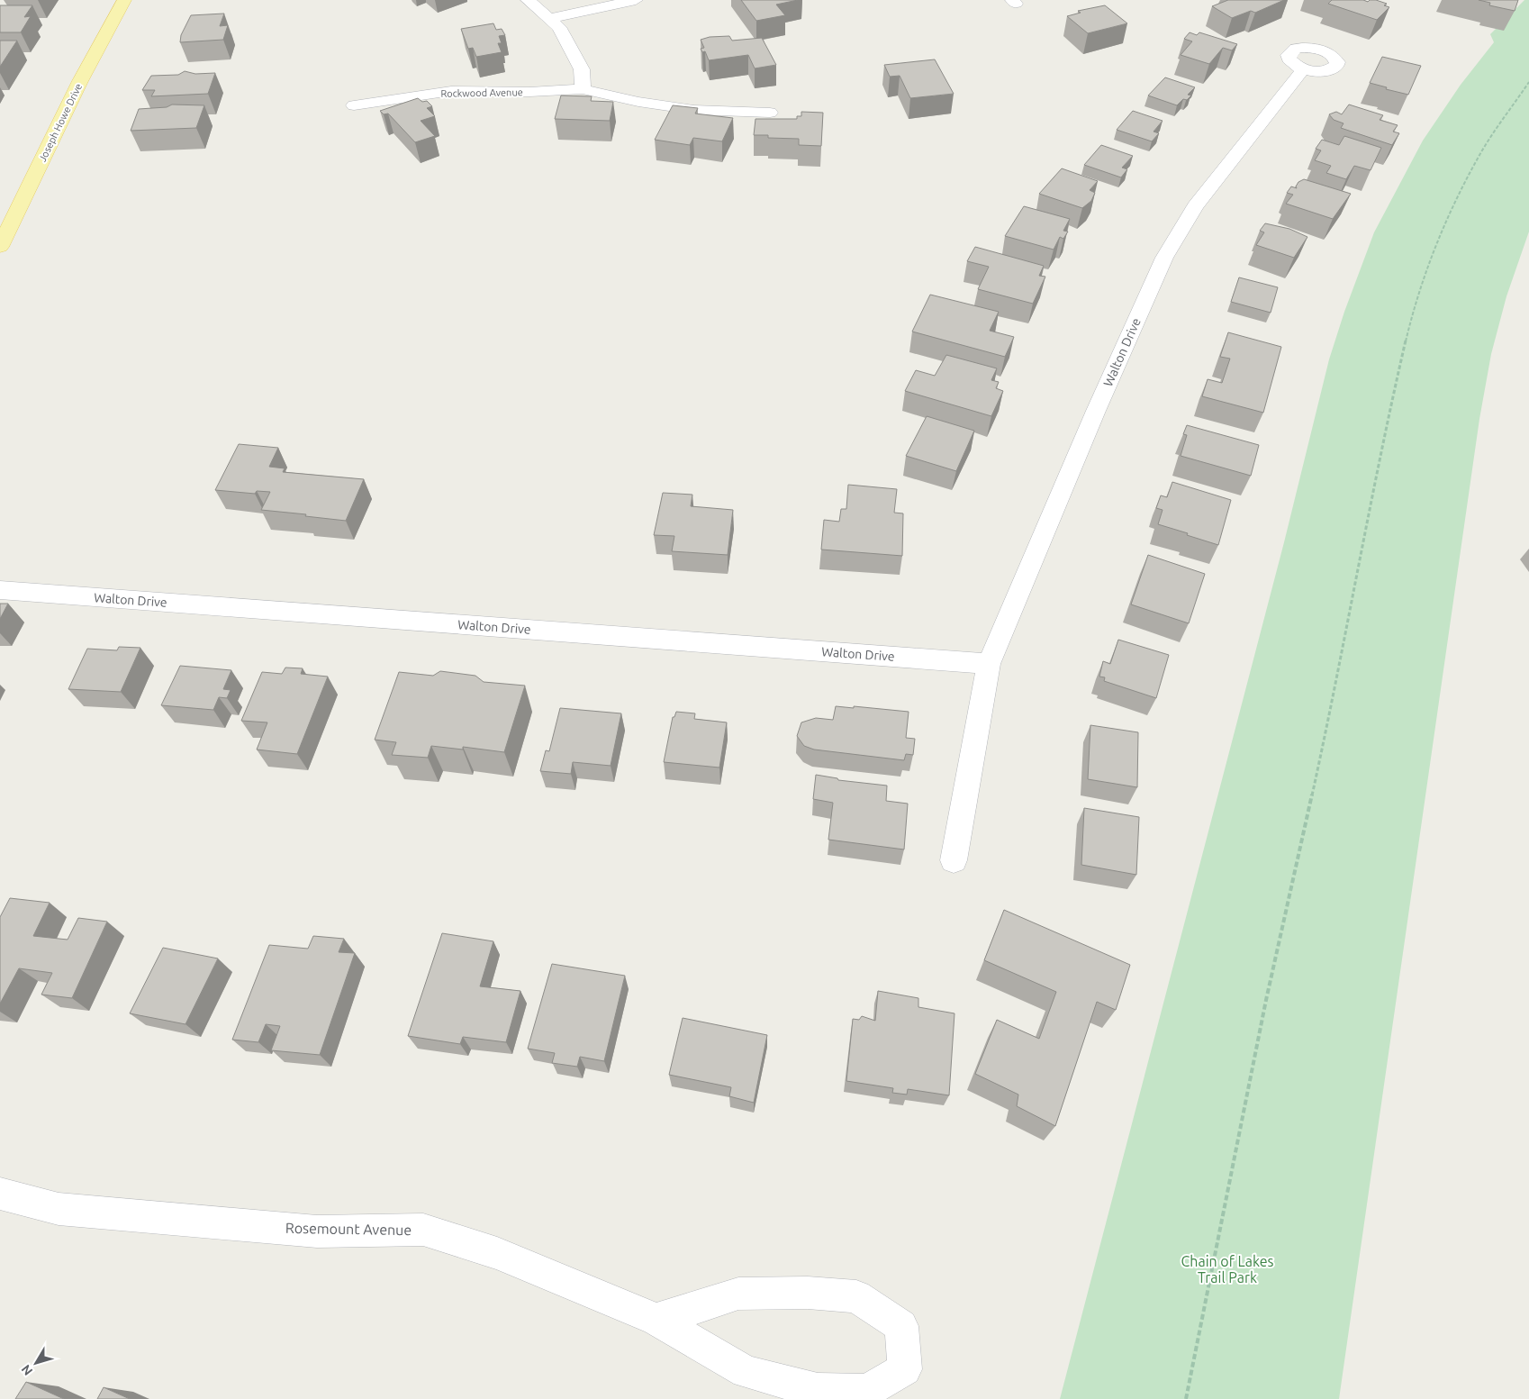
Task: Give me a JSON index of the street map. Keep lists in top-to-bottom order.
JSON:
{
  "streets": {
    "main road": ["Joseph Howe Drive"],
    "street": ["Rockwood Avenue", "Walton Drive", "Rosemount Avenue"]
  },
  "parks": ["Chain of Lakes Trail Park"],
  "north": "bottom left"
}
